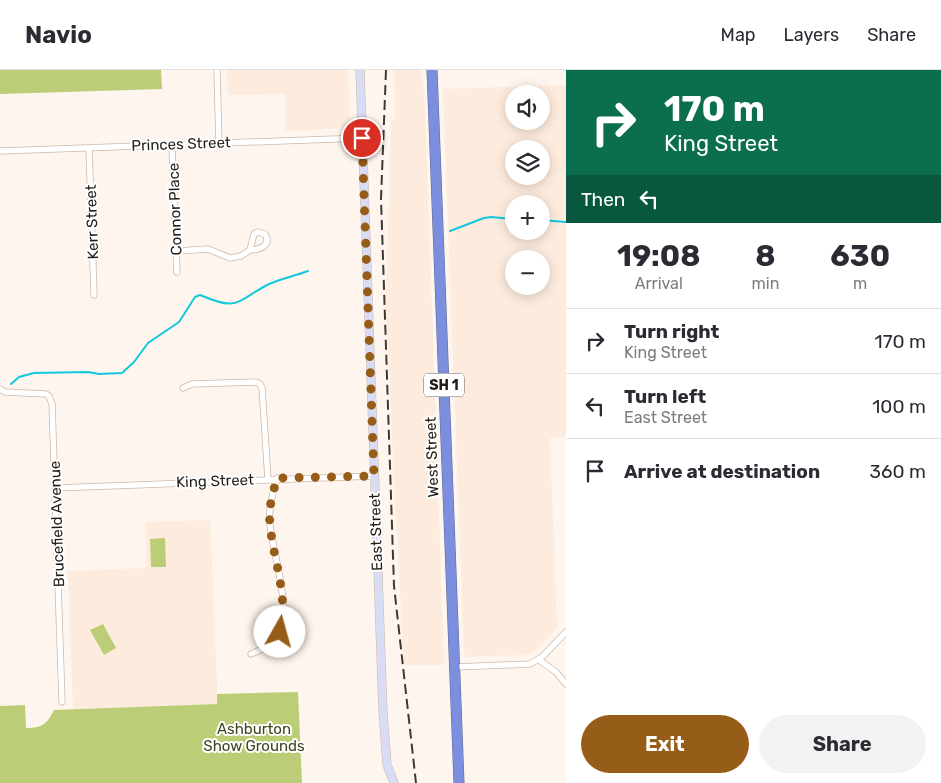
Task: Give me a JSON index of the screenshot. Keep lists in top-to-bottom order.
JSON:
{
  "streets": {
    "highway": ["SH 1", "West Street"],
    "main road": ["East Street"],
    "street": [
      "Princes Street",
      "Connor Place",
      "Kerr Street",
      "King Street",
      "Brucefield Avenue"
    ]
  },
  "crossings": [
    ["Princes Street", "Connor Place"],
    ["Princes Street", "Kerr Street"],
    ["Princes Street", "East Street"],
    ["King Street", "Brucefield Avenue"],
    ["King Street", "East Street"]
  ],
  "parks": ["Ashburton Show Grounds"],
  "page": {
    "header": "Navio",
    "nav": ["Map", "Layers", "Share"],
    "turn": ["170 m", "King Street"],
    "map_buttons": ["+", "−"],
    "then": "Then",
    "eta": [
      "19:08",
      "Arrival",
      "8",
      "min",
      "630",
      "m"
    ],
    "list": [
      {
        "name": "Turn right",
        "note": "King Street",
        "value": "170 m"
      },
      {
        "name": "Turn left",
        "note": "East Street",
        "value": "100 m"
      },
      {
        "name": "Arrive at destination",
        "value": "360 m"
      }
    ],
    "buttons": ["Exit", "Share"]
  }
}
